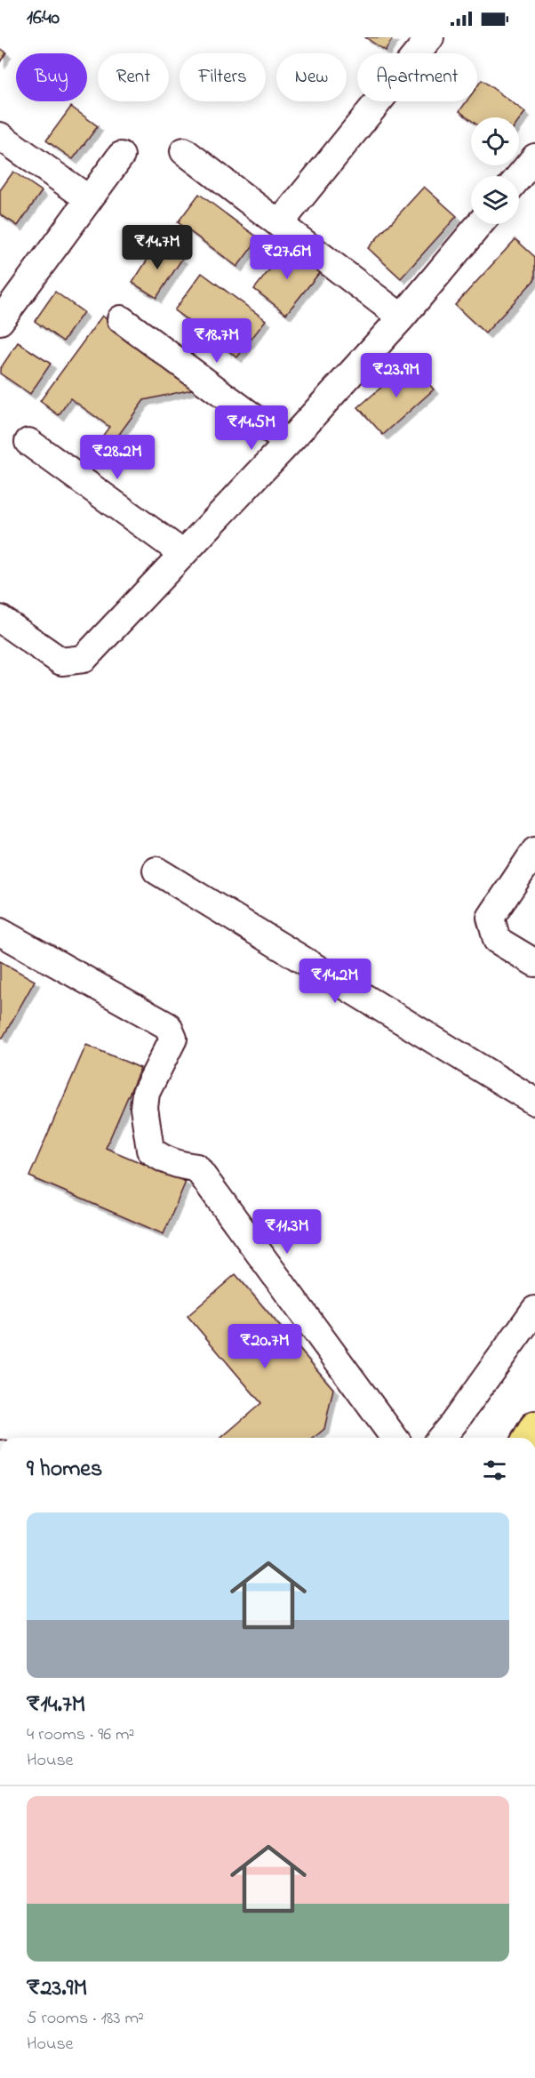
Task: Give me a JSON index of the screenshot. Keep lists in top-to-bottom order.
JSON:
{
  "page": {
    "status": "16:40",
    "chip": [
      "Buy",
      "Rent",
      "Filters",
      "New",
      "Apartment"
    ],
    "price": [
      "₹14.7M",
      "₹27.6M",
      "₹18.7M",
      "₹23.9M",
      "₹14.5M",
      "₹28.2M",
      "₹14.2M",
      "₹11.3M",
      "₹20.7M"
    ],
    "heading": "9 homes",
    "list": [
      {
        "name": "₹14.7M",
        "note": "4 rooms · 96 m² · House"
      },
      {
        "name": "₹23.9M",
        "note": "5 rooms · 183 m² · House"
      }
    ]
  }
}
